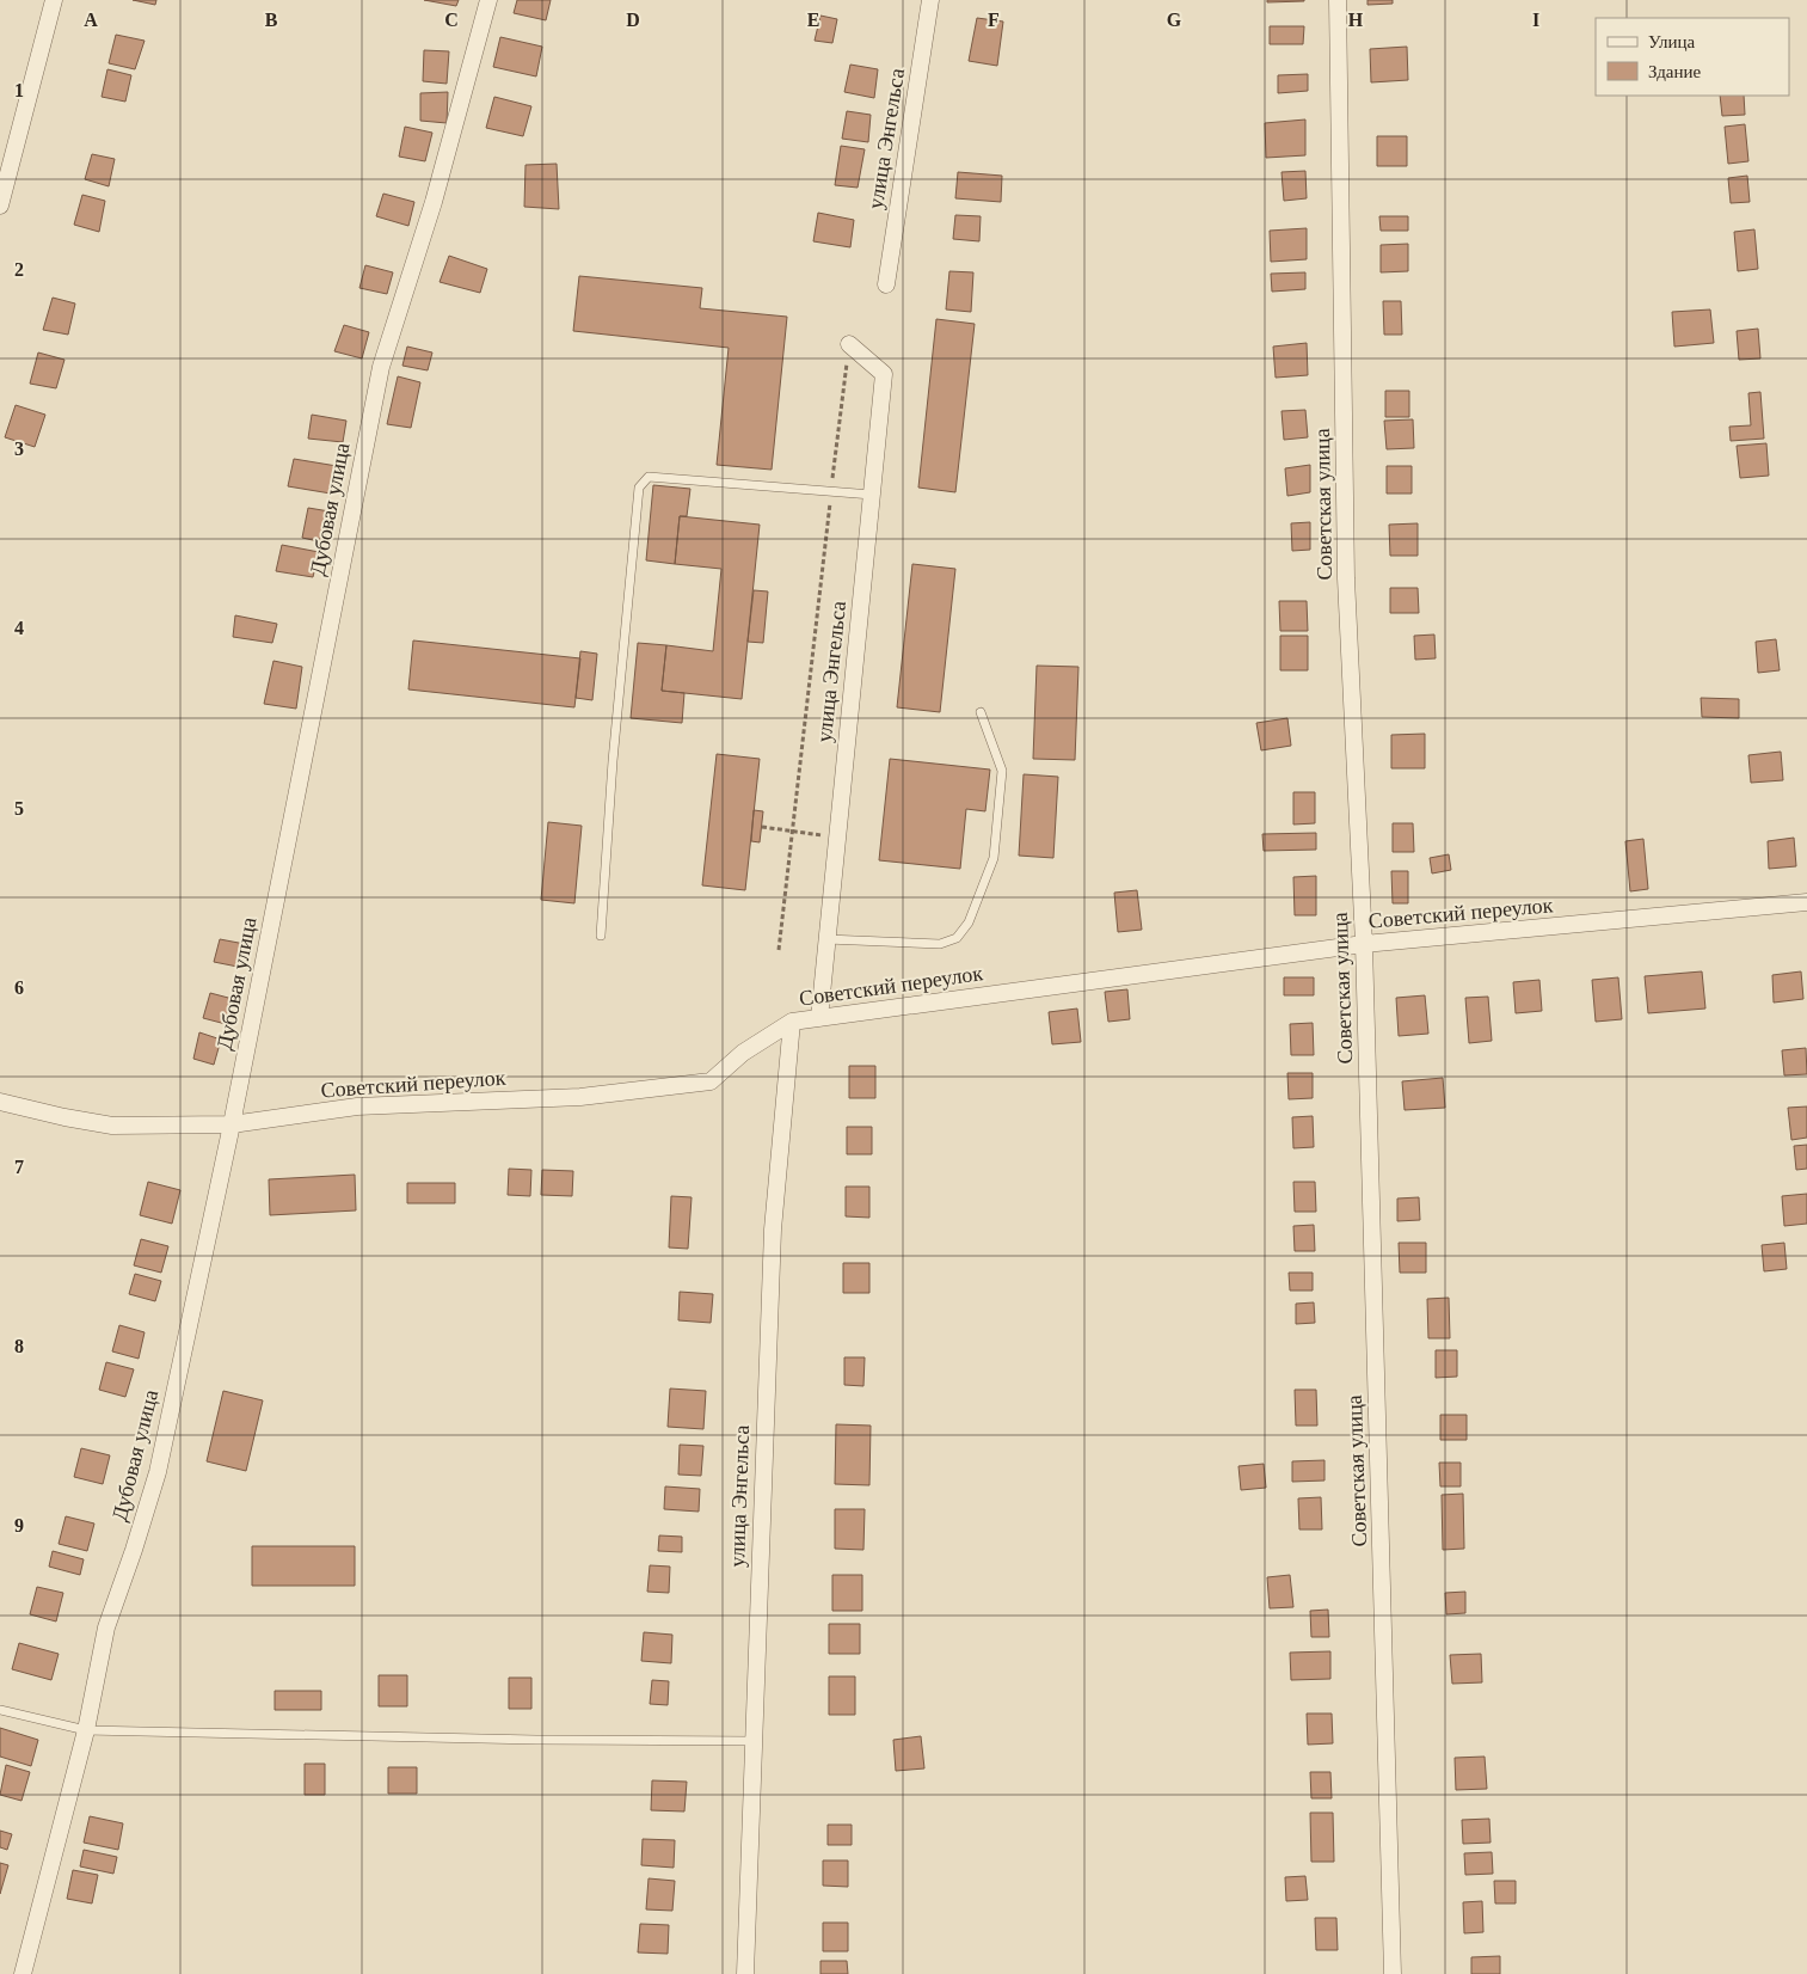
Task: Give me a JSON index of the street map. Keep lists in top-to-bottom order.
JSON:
{
  "streets": {
    "street": [
      "улица Энгельса",
      "Советская улица",
      "Дубовая улица",
      "Советский переулок"
    ]
  },
  "crossings": [
    ["улица Энгельса", "Советский переулок"],
    ["Советская улица", "Советский переулок"],
    ["Дубовая улица", "Советский переулок"]
  ],
  "legend": ["Улица", "Здание"],
  "grid": {
    "columns": [
      "A",
      "B",
      "C",
      "D",
      "E",
      "F",
      "G",
      "H",
      "I"
    ],
    "rows": [
      "1",
      "2",
      "3",
      "4",
      "5",
      "6",
      "7",
      "8",
      "9"
    ]
  }
}
